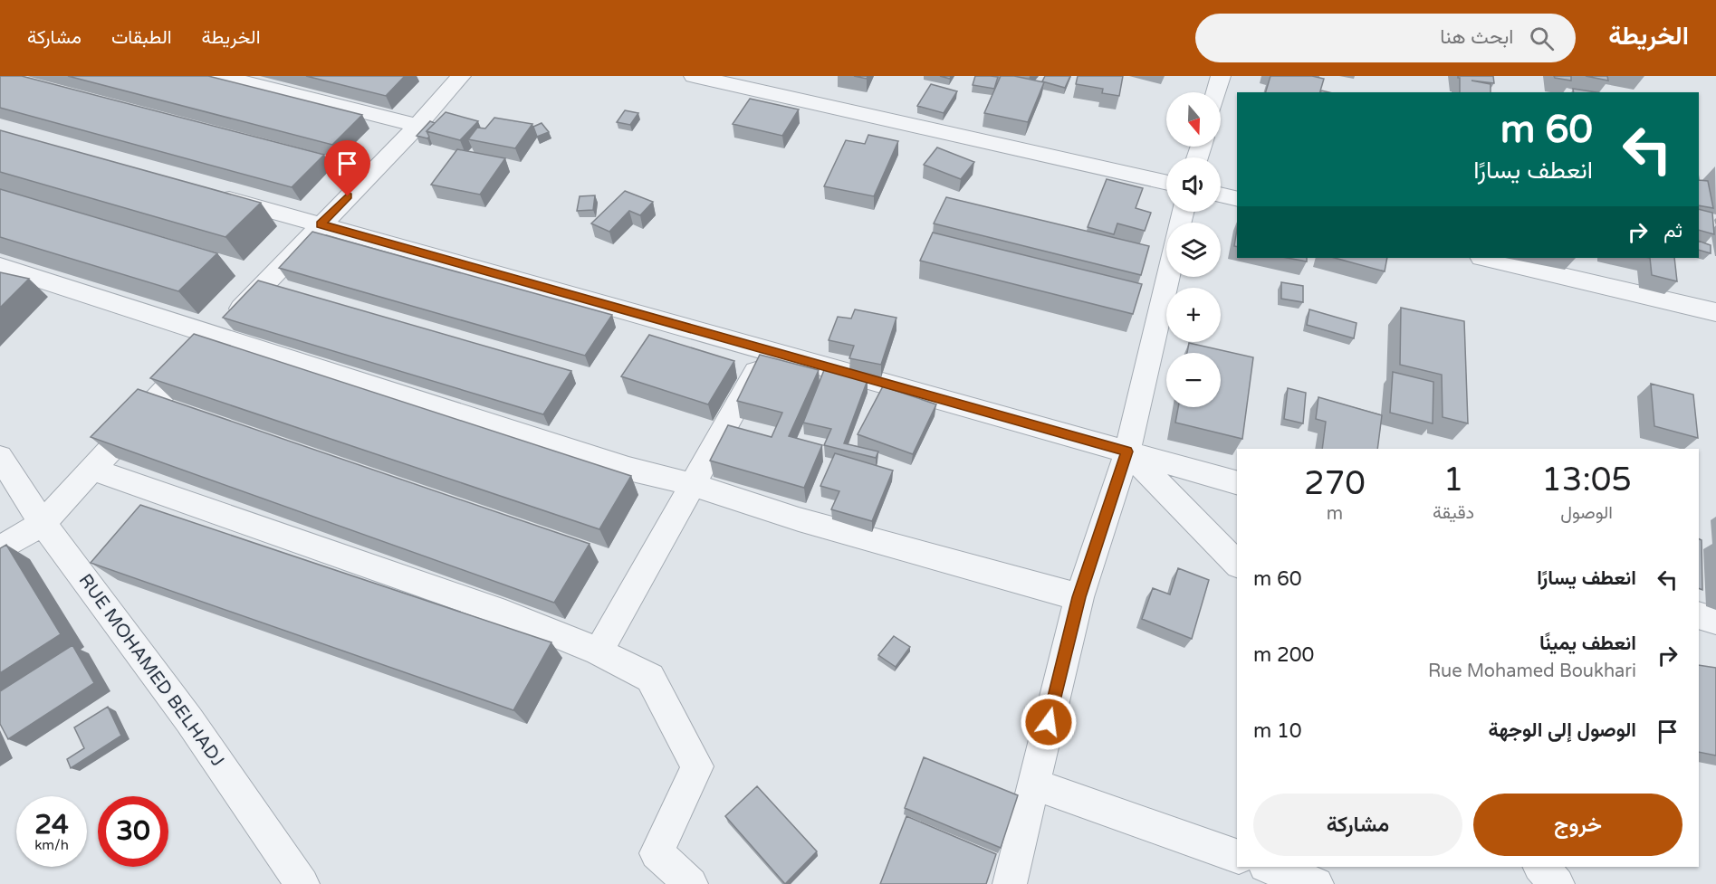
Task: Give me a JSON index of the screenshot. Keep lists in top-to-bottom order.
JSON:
{
  "streets": {
    "street": ["RUE MOHAMED BELHADJ"]
  },
  "north": "bottom",
  "page": {
    "header": "الخريطة",
    "search": "ابحث هنا",
    "nav": ["الخريطة", "الطبقات", "مشاركة"],
    "map_buttons": ["+", "−"],
    "turn": ["60 m", "انعطف يسارًا"],
    "then": "ثم",
    "eta": [
      "13:05",
      "الوصول",
      "1",
      "دقيقة",
      "270",
      "m"
    ],
    "list": [
      {
        "name": "انعطف يسارًا",
        "value": "60 m"
      },
      {
        "name": "انعطف يمينًا",
        "note": "Rue Mohamed Boukhari",
        "value": "200 m"
      },
      {
        "name": "الوصول إلى الوجهة",
        "value": "10 m"
      }
    ],
    "buttons": ["خروج", "مشاركة"],
    "speed": "24 km/h",
    "limit": "30"
  }
}
